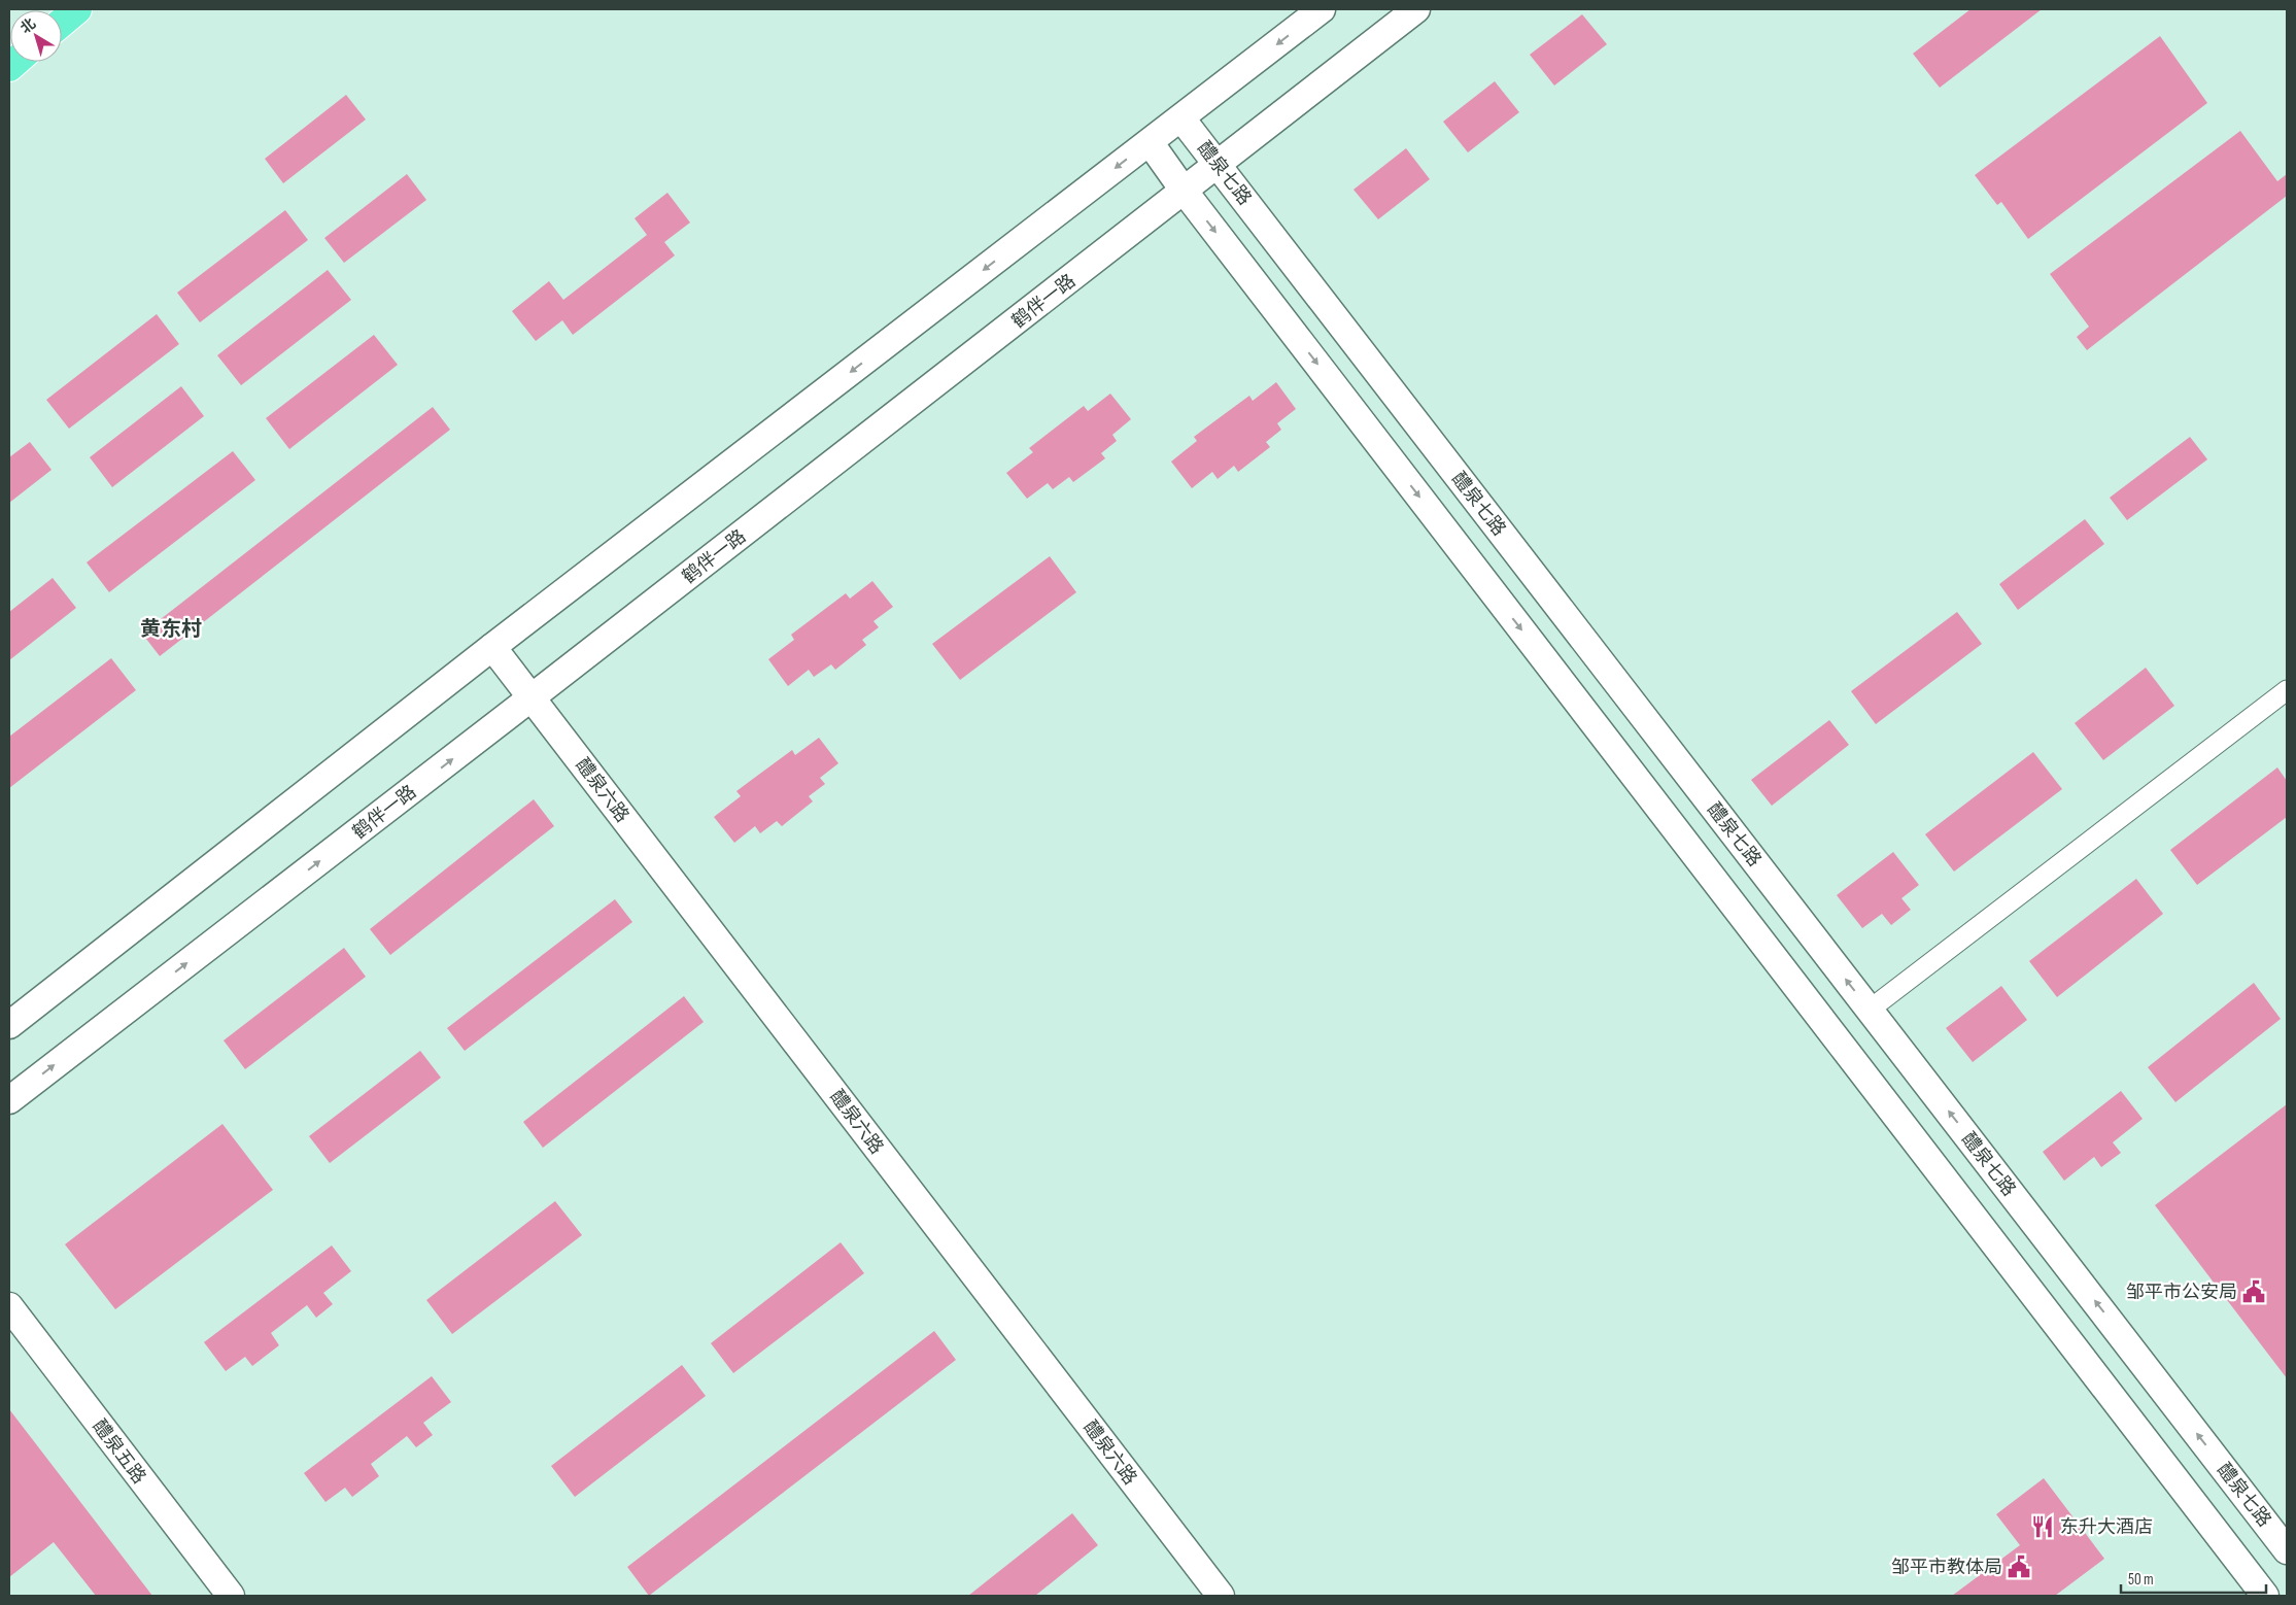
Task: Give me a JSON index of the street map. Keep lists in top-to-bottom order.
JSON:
{
  "streets": {
    "main road": [
      "醴泉七路",
      "鹤伴一路",
      "醴泉六路",
      "醴泉五路"
    ]
  },
  "crossings": [
    ["醴泉七路", "鹤伴一路"],
    ["鹤伴一路", "醴泉六路"]
  ],
  "districts": ["黄东村"],
  "places": {
    "public building": ["邹平市公安局", "邹平市教体局"],
    "restaurant": ["东升大酒店"]
  },
  "scale_bar": "50 m",
  "north": "top left"
}
